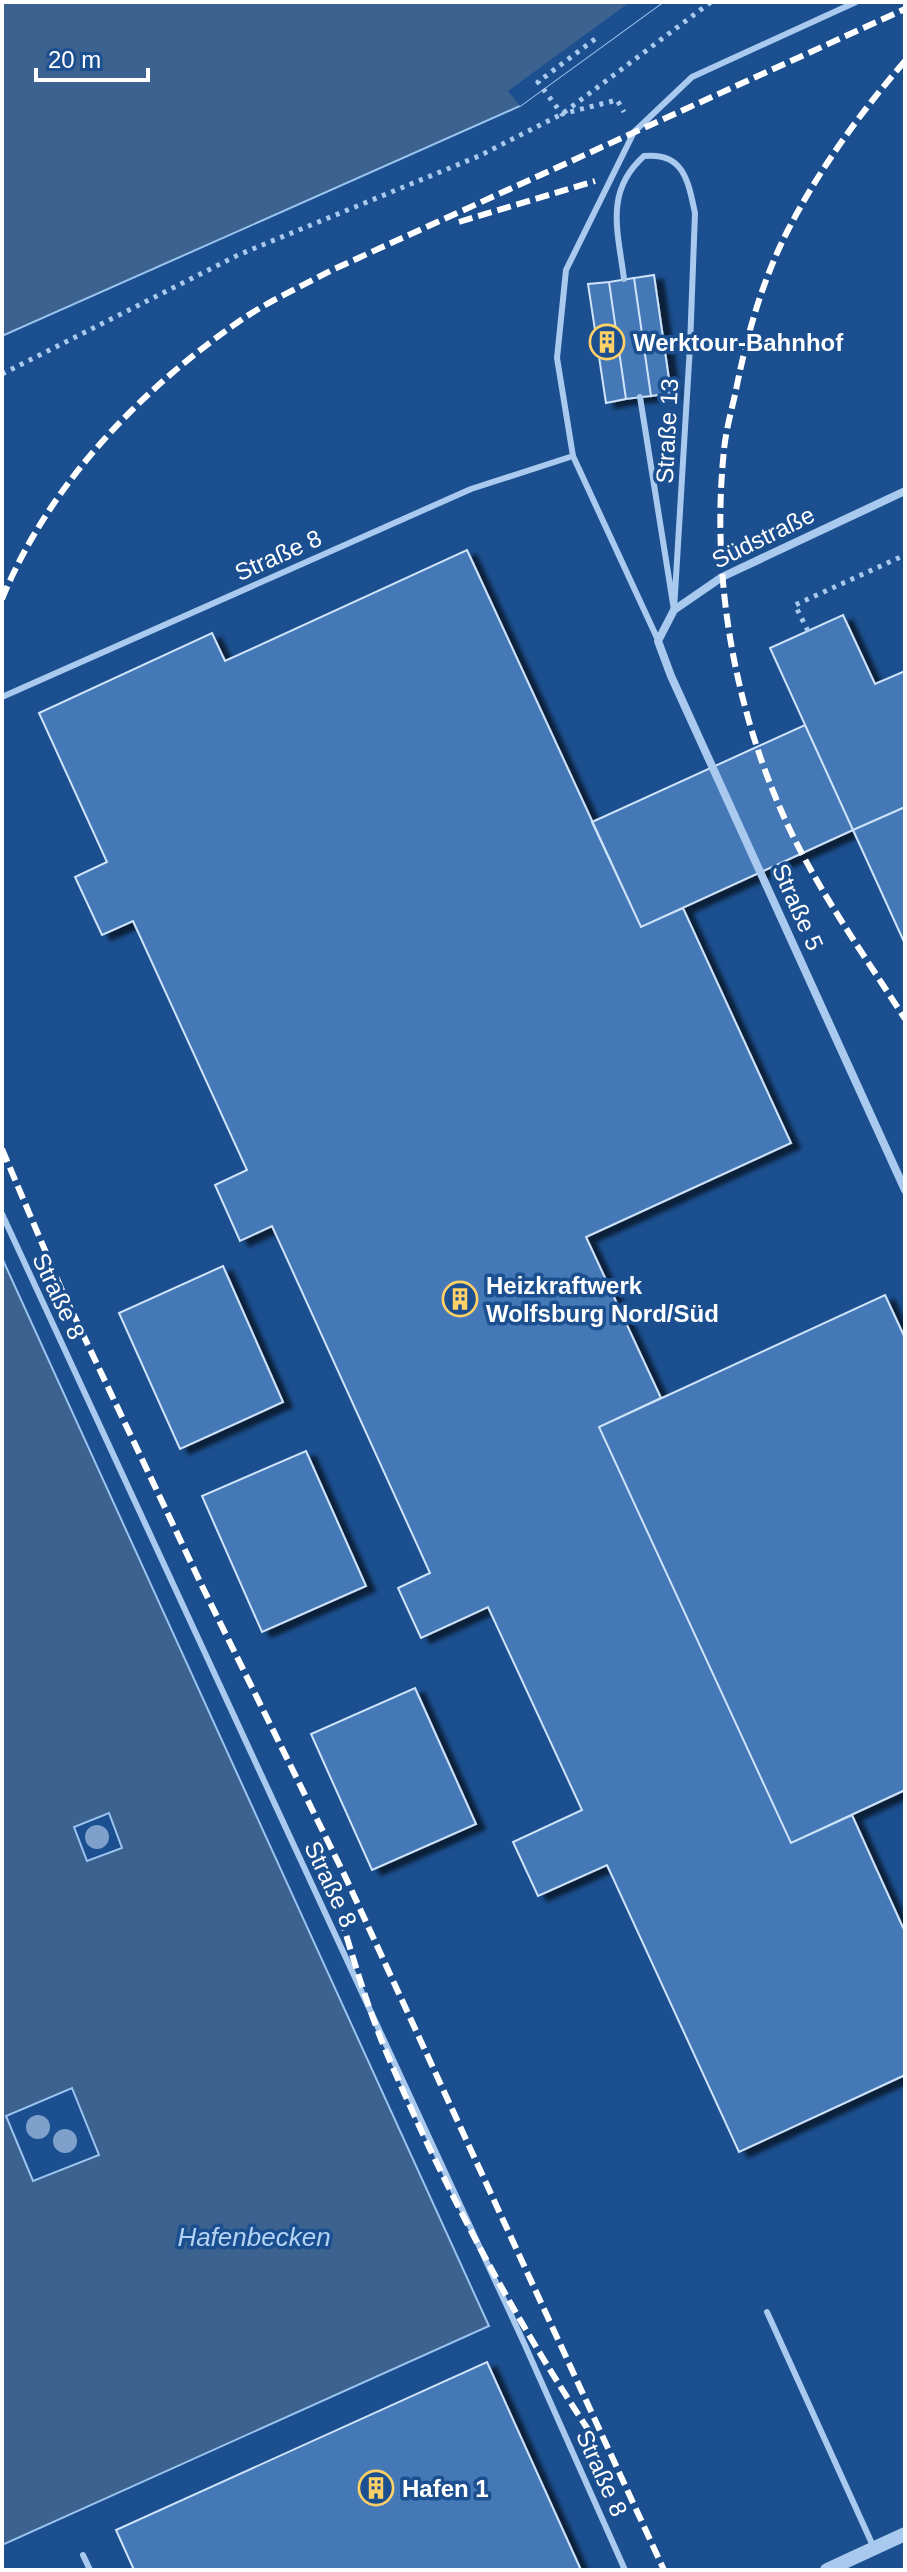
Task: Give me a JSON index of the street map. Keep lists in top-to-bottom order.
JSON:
{
  "streets": {
    "street": ["Südstraße", "Straße 5"],
    "lane": ["Straße 13", "Straße 8"]
  },
  "crossings": [
    ["Straße 13", "Südstraße"],
    ["Südstraße", "Straße 5"]
  ],
  "water": ["Hafenbecken"],
  "places": {
    "building": ["Werktour-Bahnhof", "Heizkraftwerk Wolfsburg Nord/Süd", "Hafen 1"]
  },
  "scale_bar": "20 m"
}
